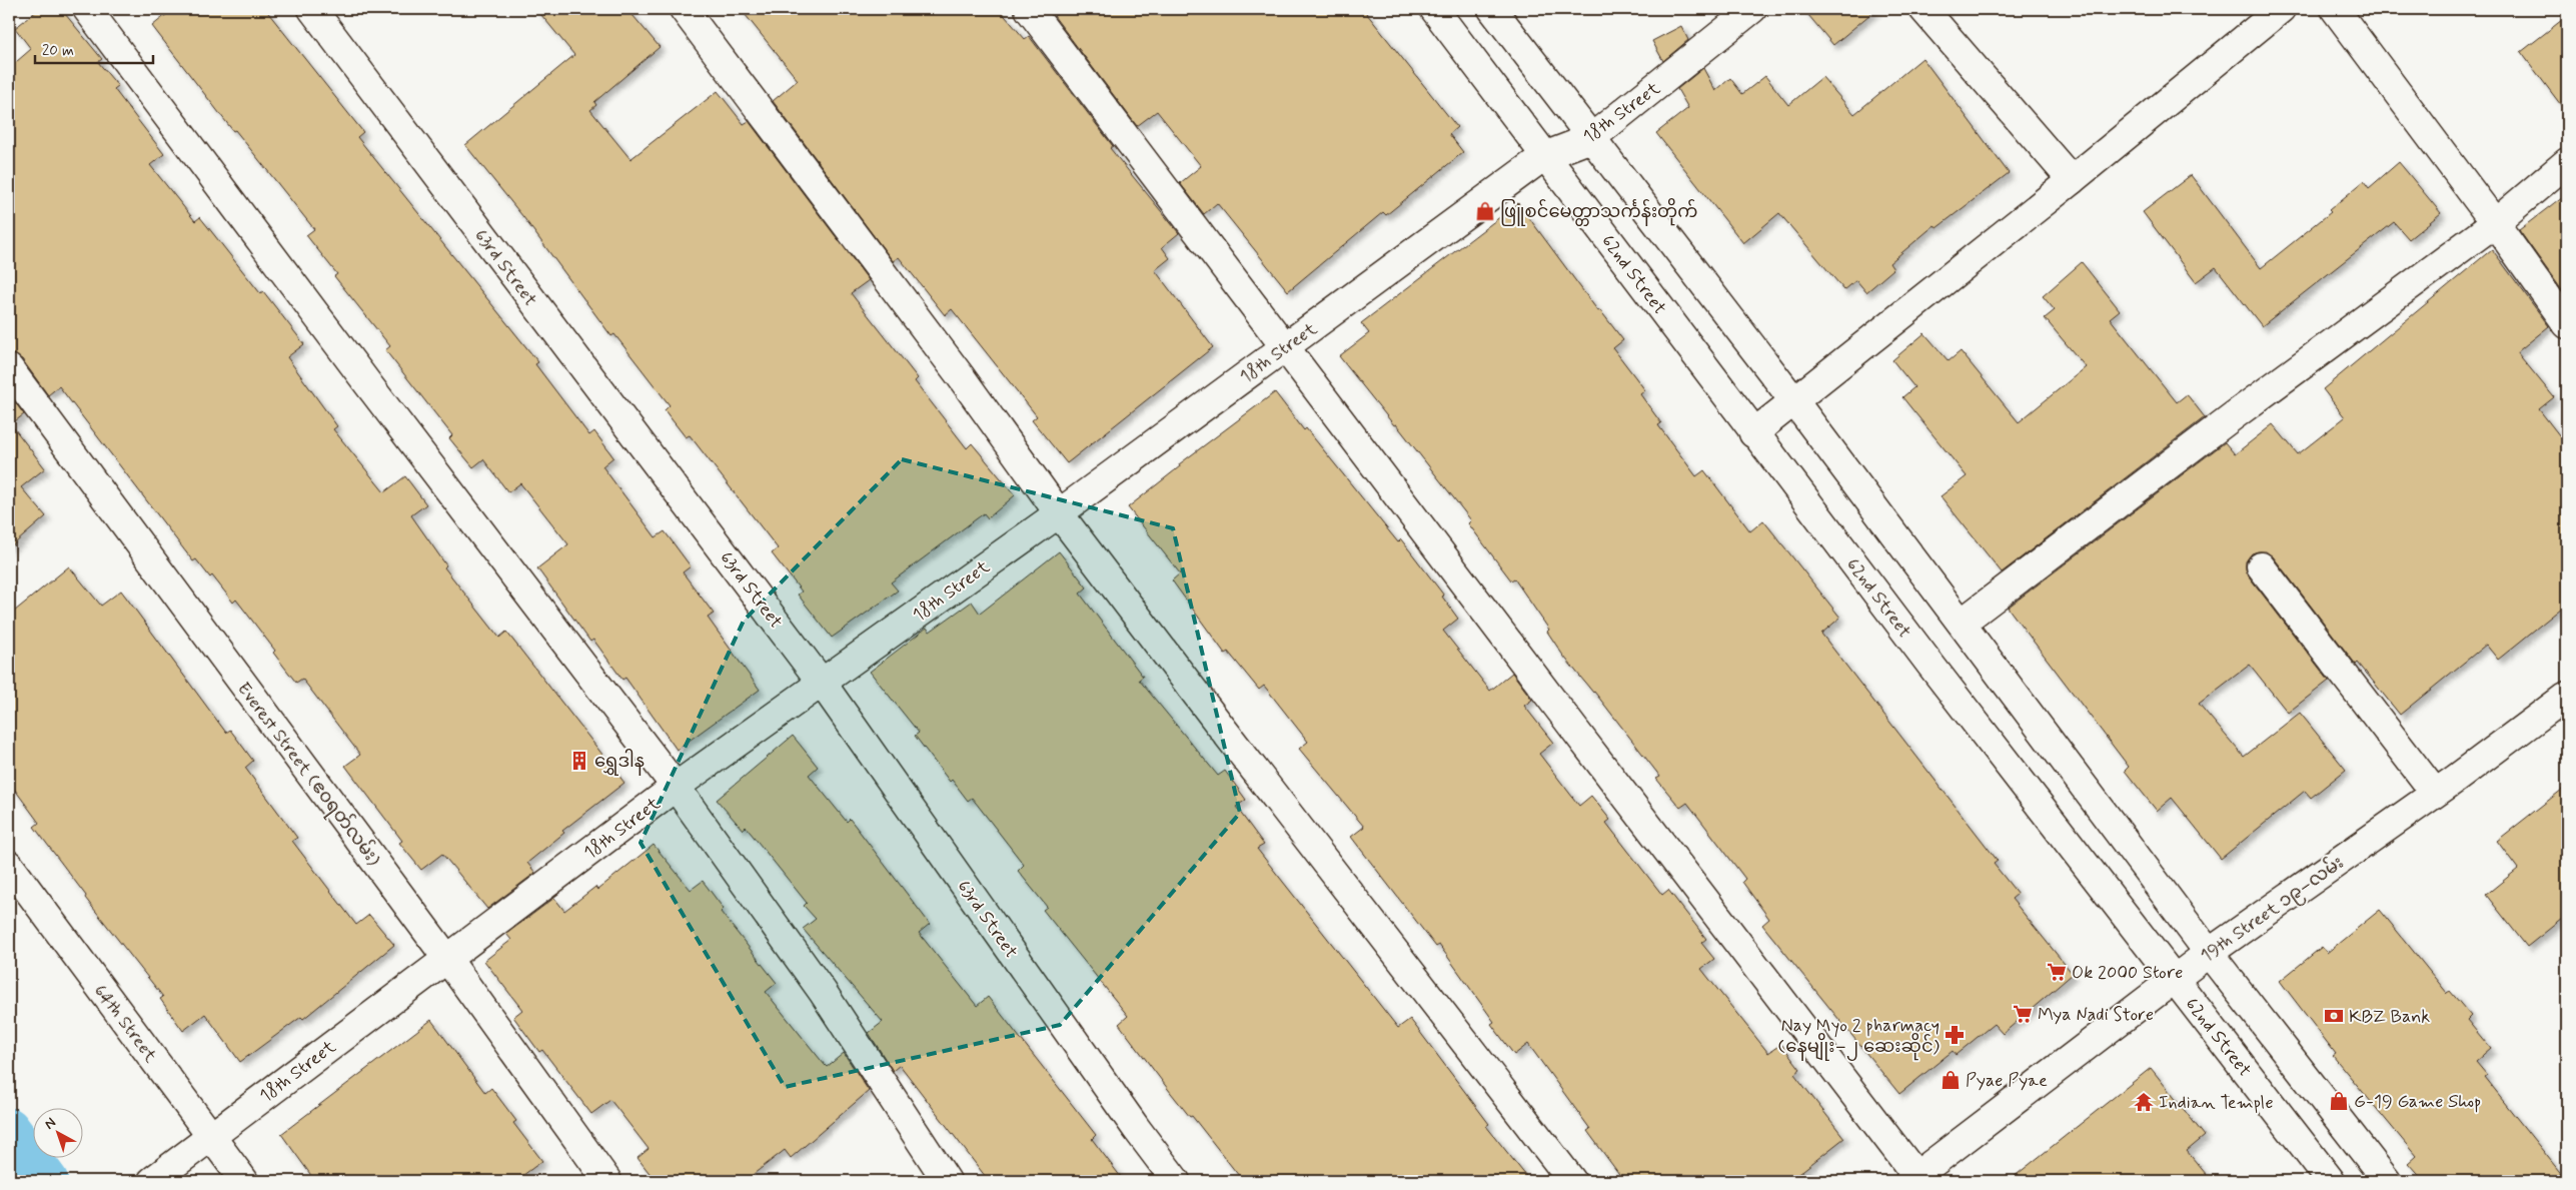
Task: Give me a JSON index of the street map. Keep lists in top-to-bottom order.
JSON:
{
  "streets": {
    "street": [
      "18th Street",
      "63rd Street",
      "62nd Street",
      "Everest Street (ဧ၀ရတ်လမ်း)",
      "19th Street ၁၉−လမ်း",
      "64th Street"
    ]
  },
  "crossings": [
    ["18th Street", "63rd Street"],
    ["18th Street", "62nd Street"],
    ["18th Street", "Everest Street (ဧ၀ရတ်လမ်း)"],
    ["18th Street", "64th Street"],
    ["62nd Street", "19th Street ၁၉−လမ်း"]
  ],
  "places": {
    "shop": ["ဖြူစင်မေတ္တာသင်္ကန်းတိုက်", "Pyae Pyae", "G-19 Game Shop"],
    "building": ["ရွှေဒါန"],
    "supermarket": ["Ok 2000 Store", "Mya Nadi Store"],
    "bank": ["KBZ Bank"],
    "pharmacy": ["Nay Myo 2 pharmacy (နေမျိုး−၂ ဆေးဆိုင်)"],
    "temple": ["Indian Temple"]
  },
  "scale_bar": "20 m",
  "north": "top left"
}
